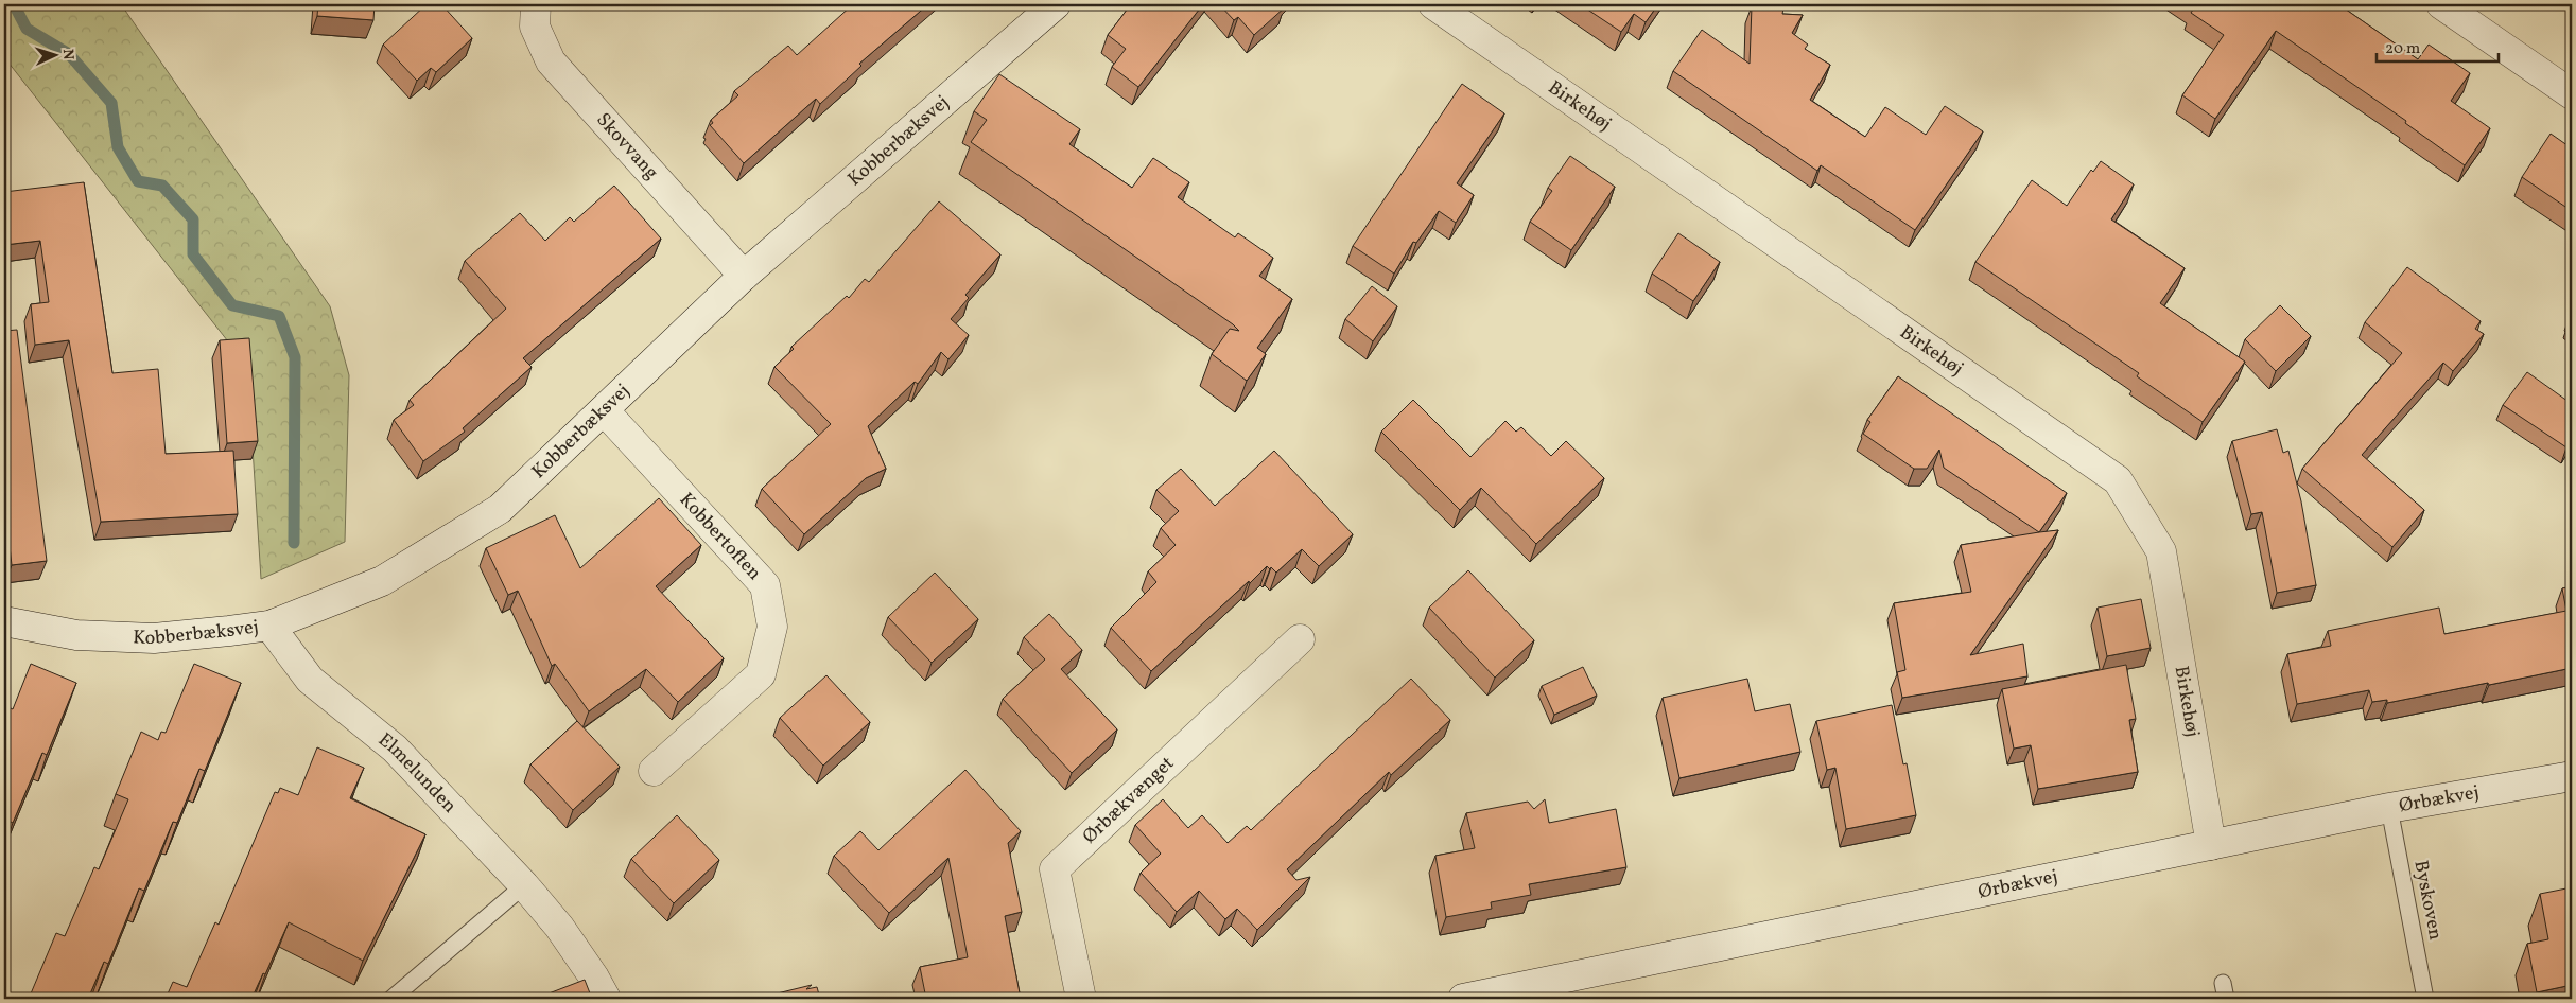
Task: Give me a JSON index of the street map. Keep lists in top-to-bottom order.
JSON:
{
  "streets": {
    "street": [
      "Birkehøj",
      "Kobberbæksvej",
      "Skovvang",
      "Kobbertoften",
      "Elmelunden",
      "Ørbækvænget",
      "Ørbækvej"
    ],
    "lane": ["Byskoven"]
  },
  "crossings": [
    ["Birkehøj", "Ørbækvej"],
    ["Kobberbæksvej", "Skovvang"],
    ["Kobberbæksvej", "Kobbertoften"],
    ["Kobberbæksvej", "Elmelunden"],
    ["Ørbækvej", "Byskoven"]
  ],
  "scale_bar": "20 m",
  "north": "right"
}
